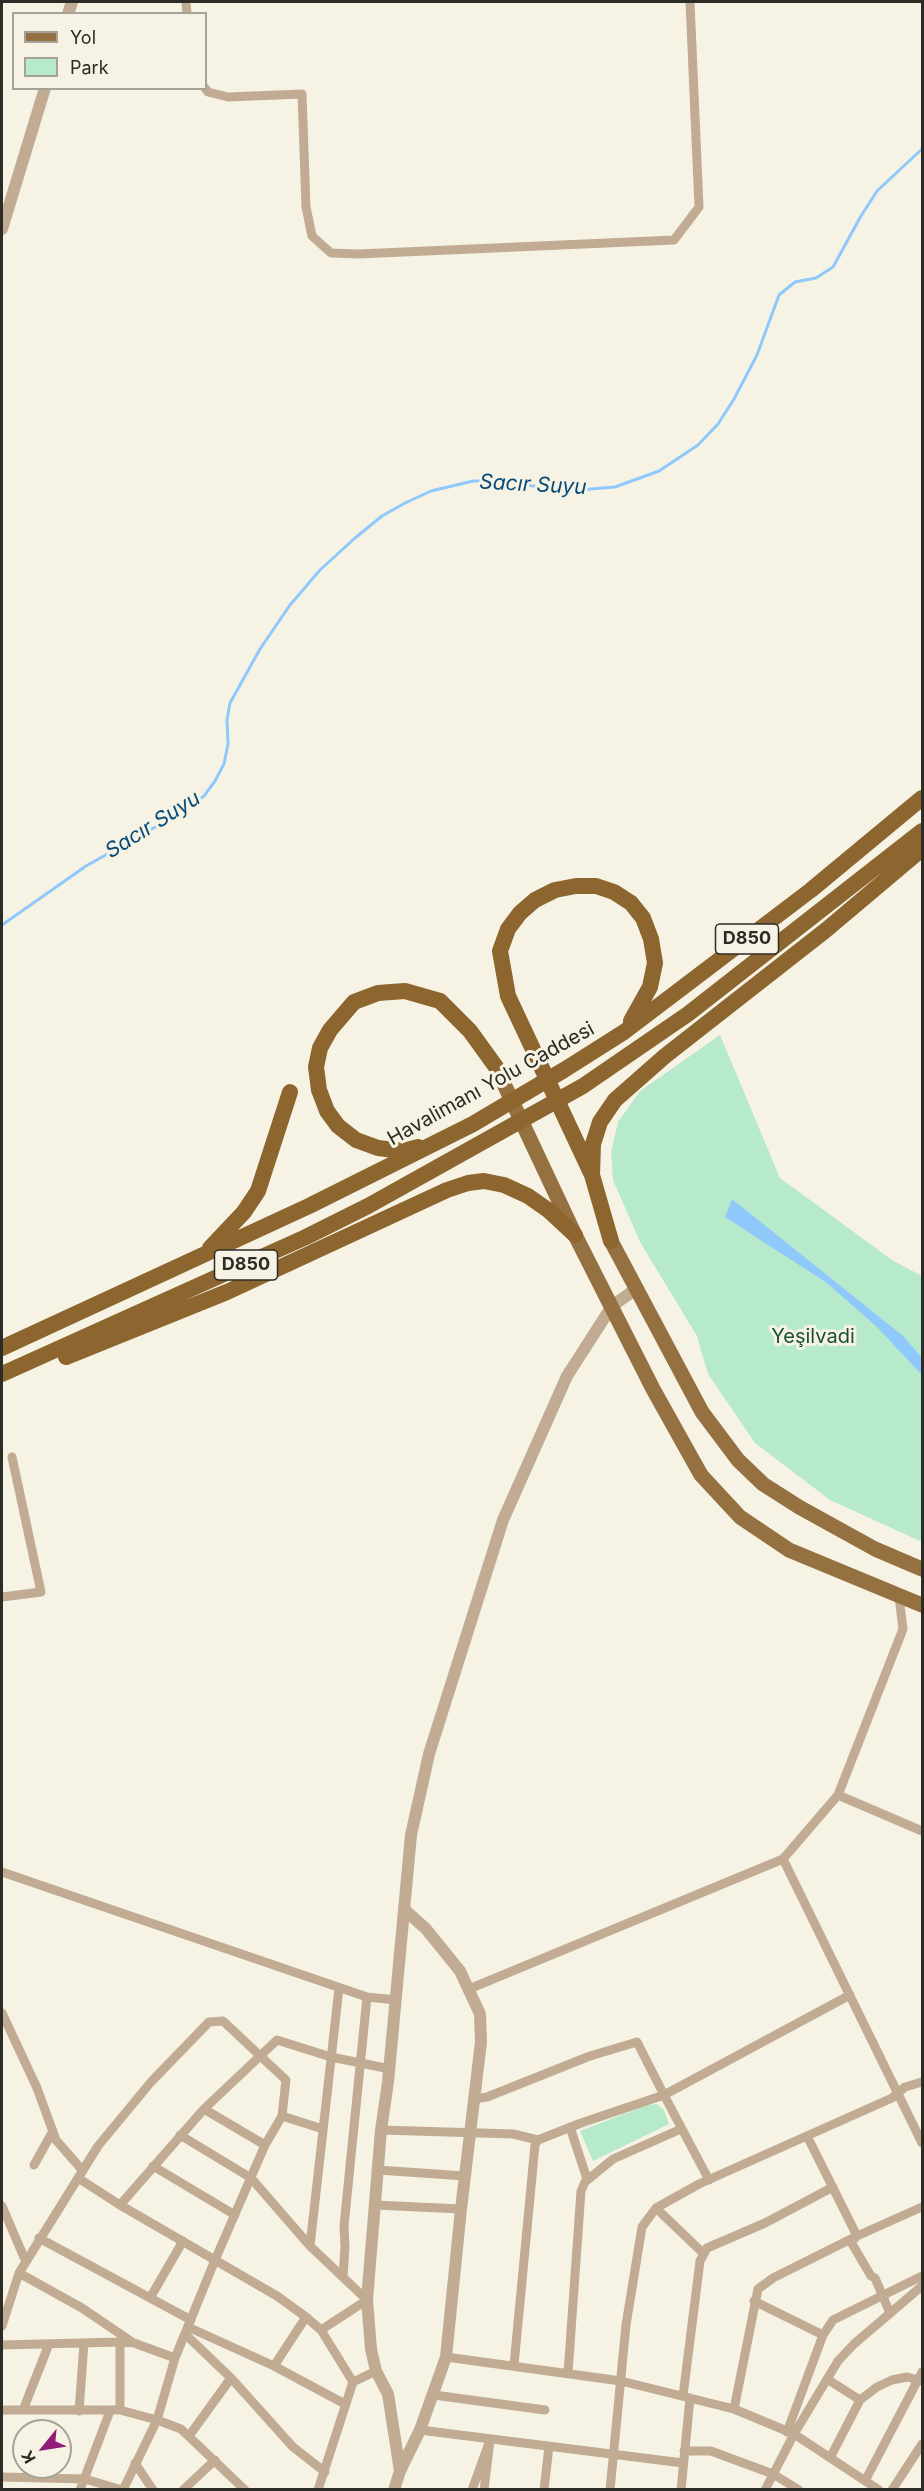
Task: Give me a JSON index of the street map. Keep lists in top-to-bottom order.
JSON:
{
  "streets": {
    "highway": ["D850", "Havalimanı Yolu Caddesi"]
  },
  "water": ["Sacır Suyu"],
  "parks": ["Yeşilvadi"],
  "legend": ["Yol", "Park"],
  "north": "bottom left"
}
